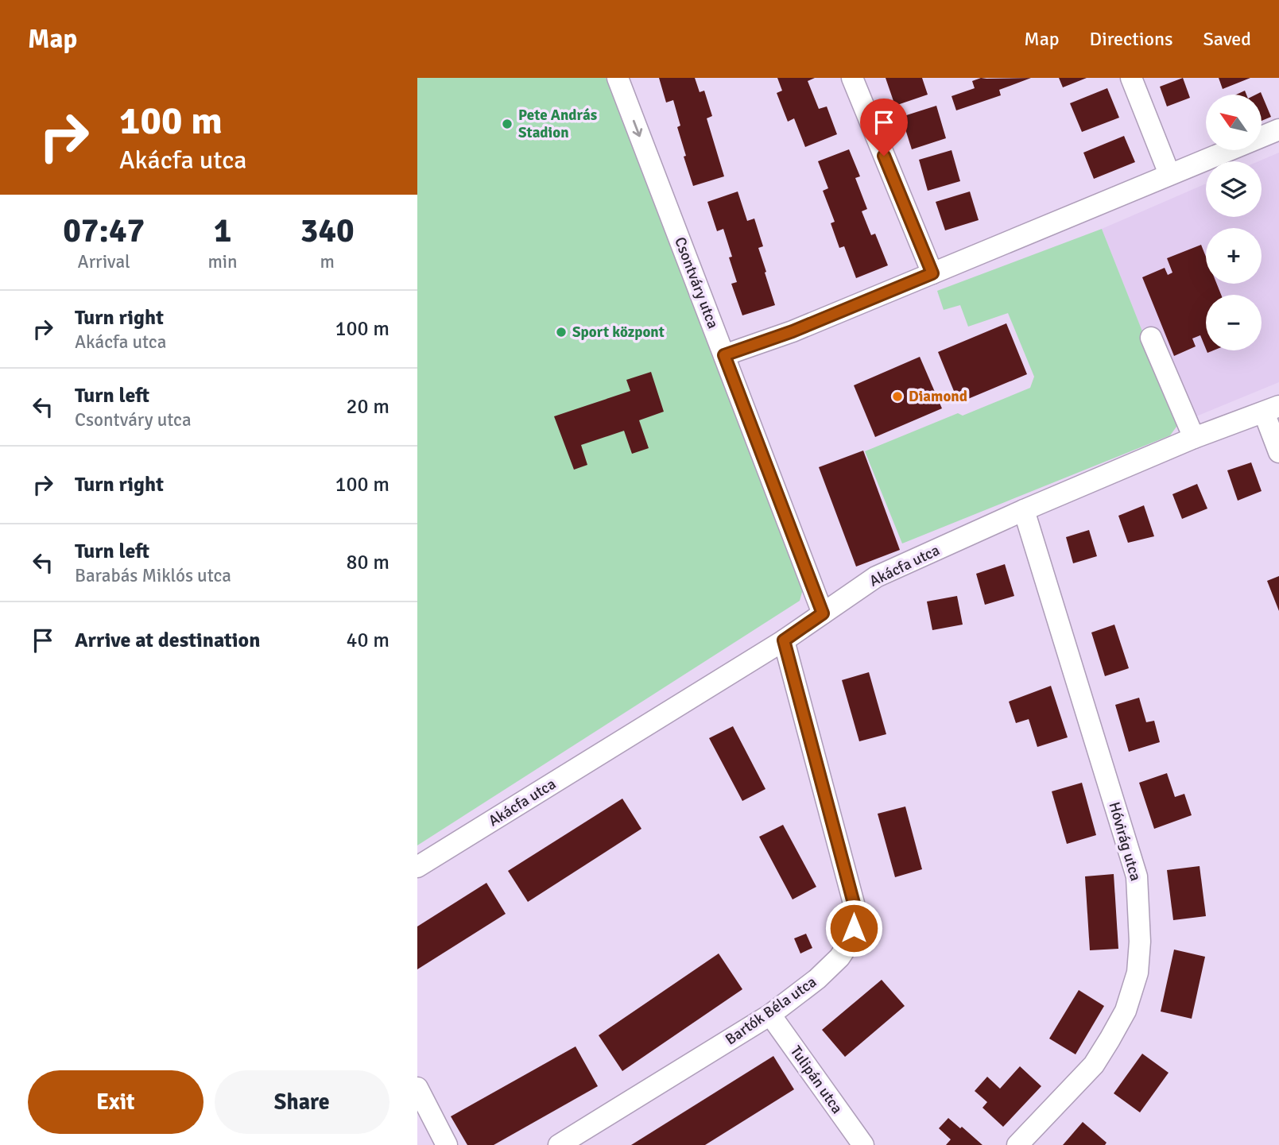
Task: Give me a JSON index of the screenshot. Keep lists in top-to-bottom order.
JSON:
{
  "streets": {
    "street": [
      "Csontváry utca",
      "Akácfa utca",
      "Hóvirág utca",
      "Bartók Béla utca",
      "Tulipán utca"
    ]
  },
  "crossings": [
    ["Csontváry utca", "Akácfa utca"],
    ["Akácfa utca", "Hóvirág utca"],
    ["Akácfa utca", "Bartók Béla utca"],
    ["Bartók Béla utca", "Tulipán utca"]
  ],
  "one_way": ["Csontváry utca"],
  "places": ["Pete András Stadion", "Sport központ", "Diamond"],
  "north": "top left",
  "page": {
    "header": "Map",
    "nav": ["Map", "Directions", "Saved"],
    "turn": ["100 m", "Akácfa utca"],
    "map_buttons": ["+", "−"],
    "eta": [
      "07:47",
      "Arrival",
      "1",
      "min",
      "340",
      "m"
    ],
    "list": [
      {
        "name": "Turn right",
        "note": "Akácfa utca",
        "value": "100 m"
      },
      {
        "name": "Turn left",
        "note": "Csontváry utca",
        "value": "20 m"
      },
      {
        "name": "Turn right",
        "value": "100 m"
      },
      {
        "name": "Turn left",
        "note": "Barabás Miklós utca",
        "value": "80 m"
      },
      {
        "name": "Arrive at destination",
        "value": "40 m"
      }
    ],
    "buttons": ["Exit", "Share"]
  }
}
